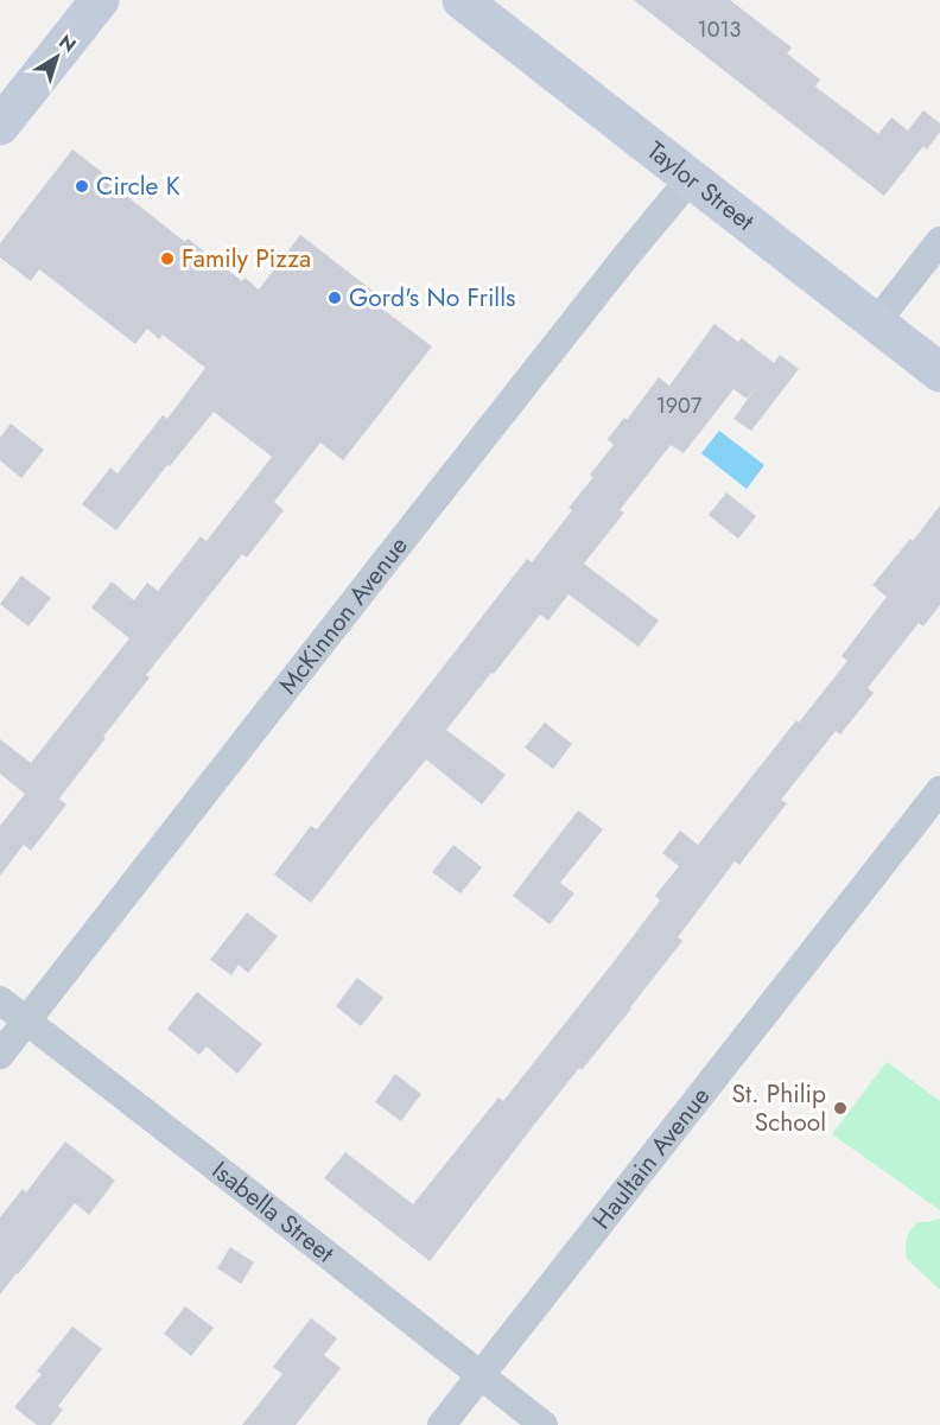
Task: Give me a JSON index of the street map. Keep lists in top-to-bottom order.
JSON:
{
  "streets": {
    "main road": ["Taylor Street"],
    "street": ["McKinnon Avenue", "Haultain Avenue", "Isabella Street"]
  },
  "crossings": [
    ["Taylor Street", "McKinnon Avenue"],
    ["McKinnon Avenue", "Isabella Street"],
    ["Haultain Avenue", "Isabella Street"]
  ],
  "places": [
    "Circle K",
    "Family Pizza",
    "Gord's No Frills",
    "St. Philip School"
  ],
  "house_numbers": ["1013", "1907"],
  "north": "top right"
}
